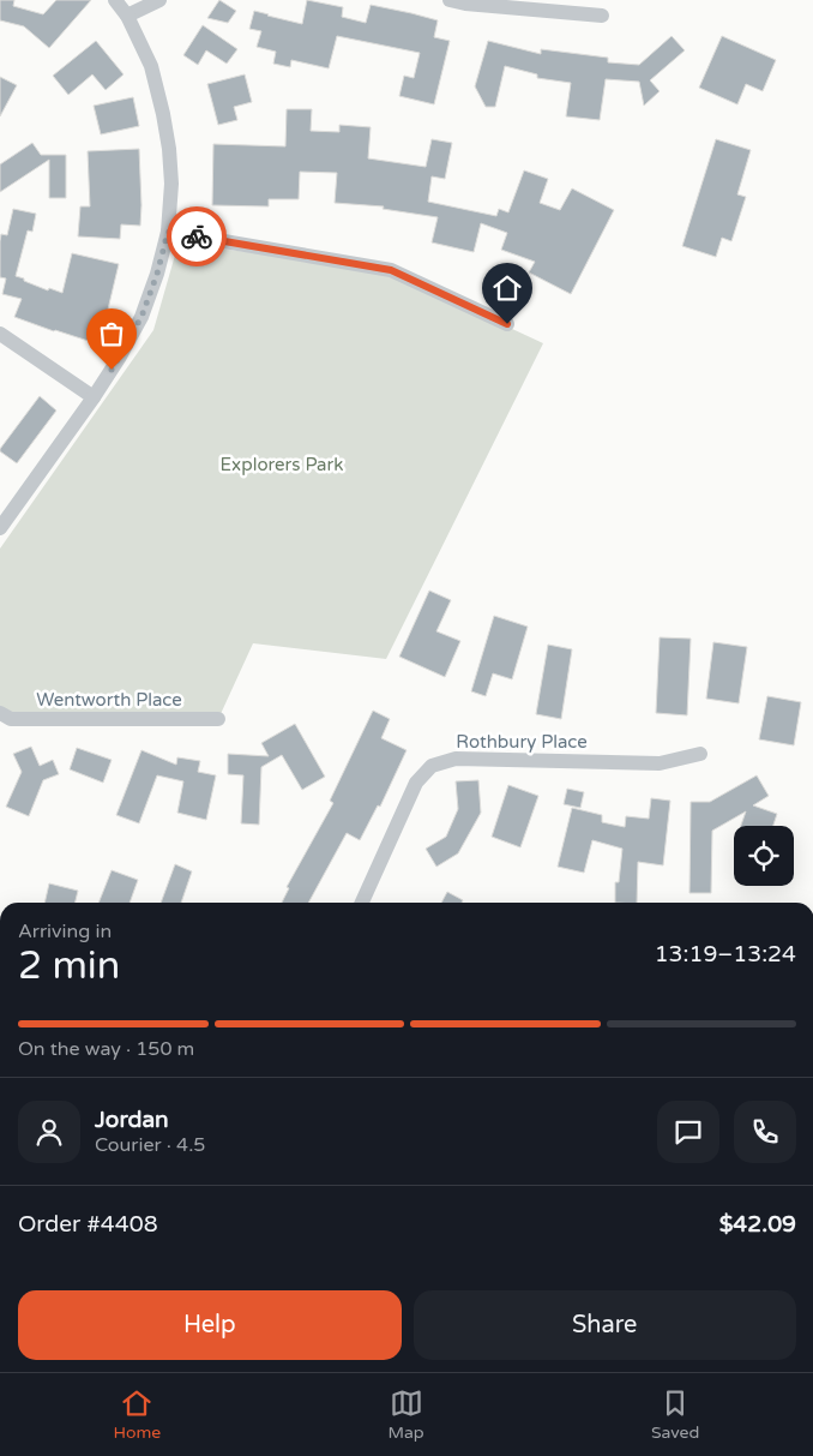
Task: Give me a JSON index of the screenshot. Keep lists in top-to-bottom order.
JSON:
{
  "streets": {
    "street": ["Wentworth Place", "Rothbury Place"]
  },
  "parks": ["Explorers Park"],
  "page": {
    "heading": ["2 min", "Arriving in", "13:19–13:24"],
    "panel": [
      "Jordan",
      "Courier · 4.5",
      "Order #4408",
      "$42.09"
    ],
    "bar": "On the way · 150 m",
    "buttons": ["Help", "Share"],
    "tabs": ["Home", "Map", "Saved"]
  }
}
